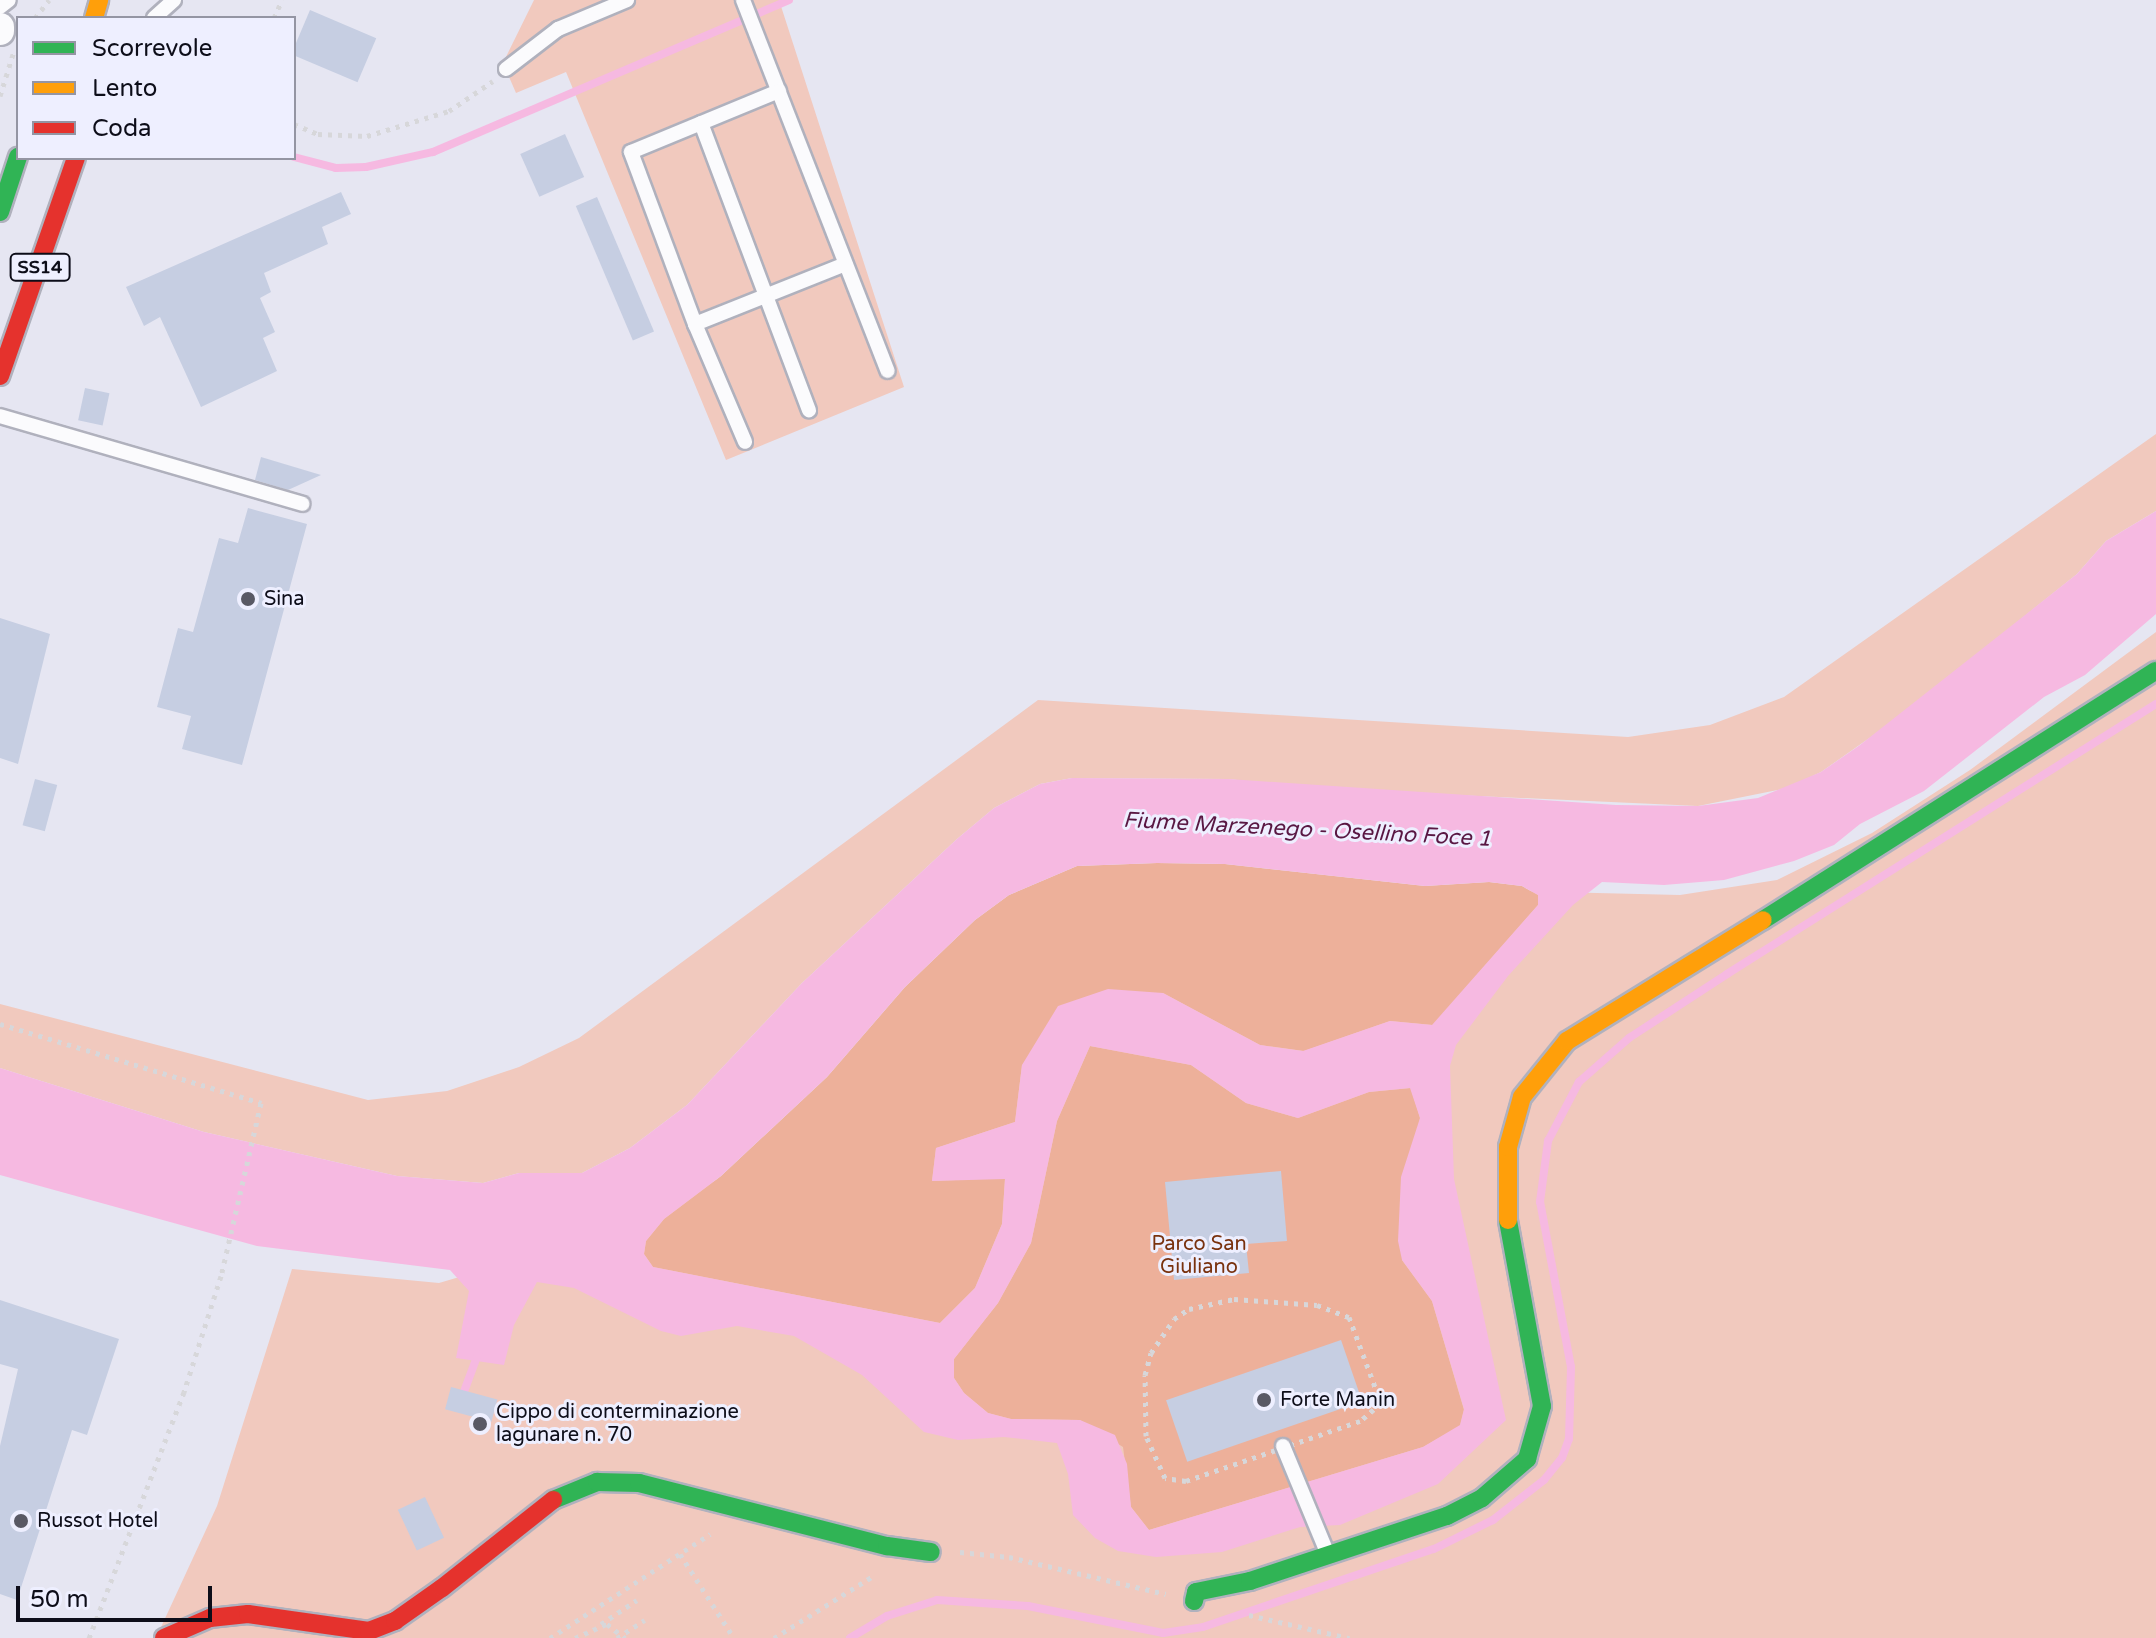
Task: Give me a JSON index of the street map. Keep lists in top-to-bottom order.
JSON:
{
  "streets": {
    "street": ["SS14"]
  },
  "water": ["Fiume Marzenego - Osellino Foce 1"],
  "parks": ["Parco San Giuliano"],
  "places": [
    "Sina",
    "Forte Manin",
    "Cippo di conterminazione lagunare n. 70",
    "Russot Hotel"
  ],
  "legend": ["Scorrevole", "Lento", "Coda"],
  "scale_bar": "50 m"
}
